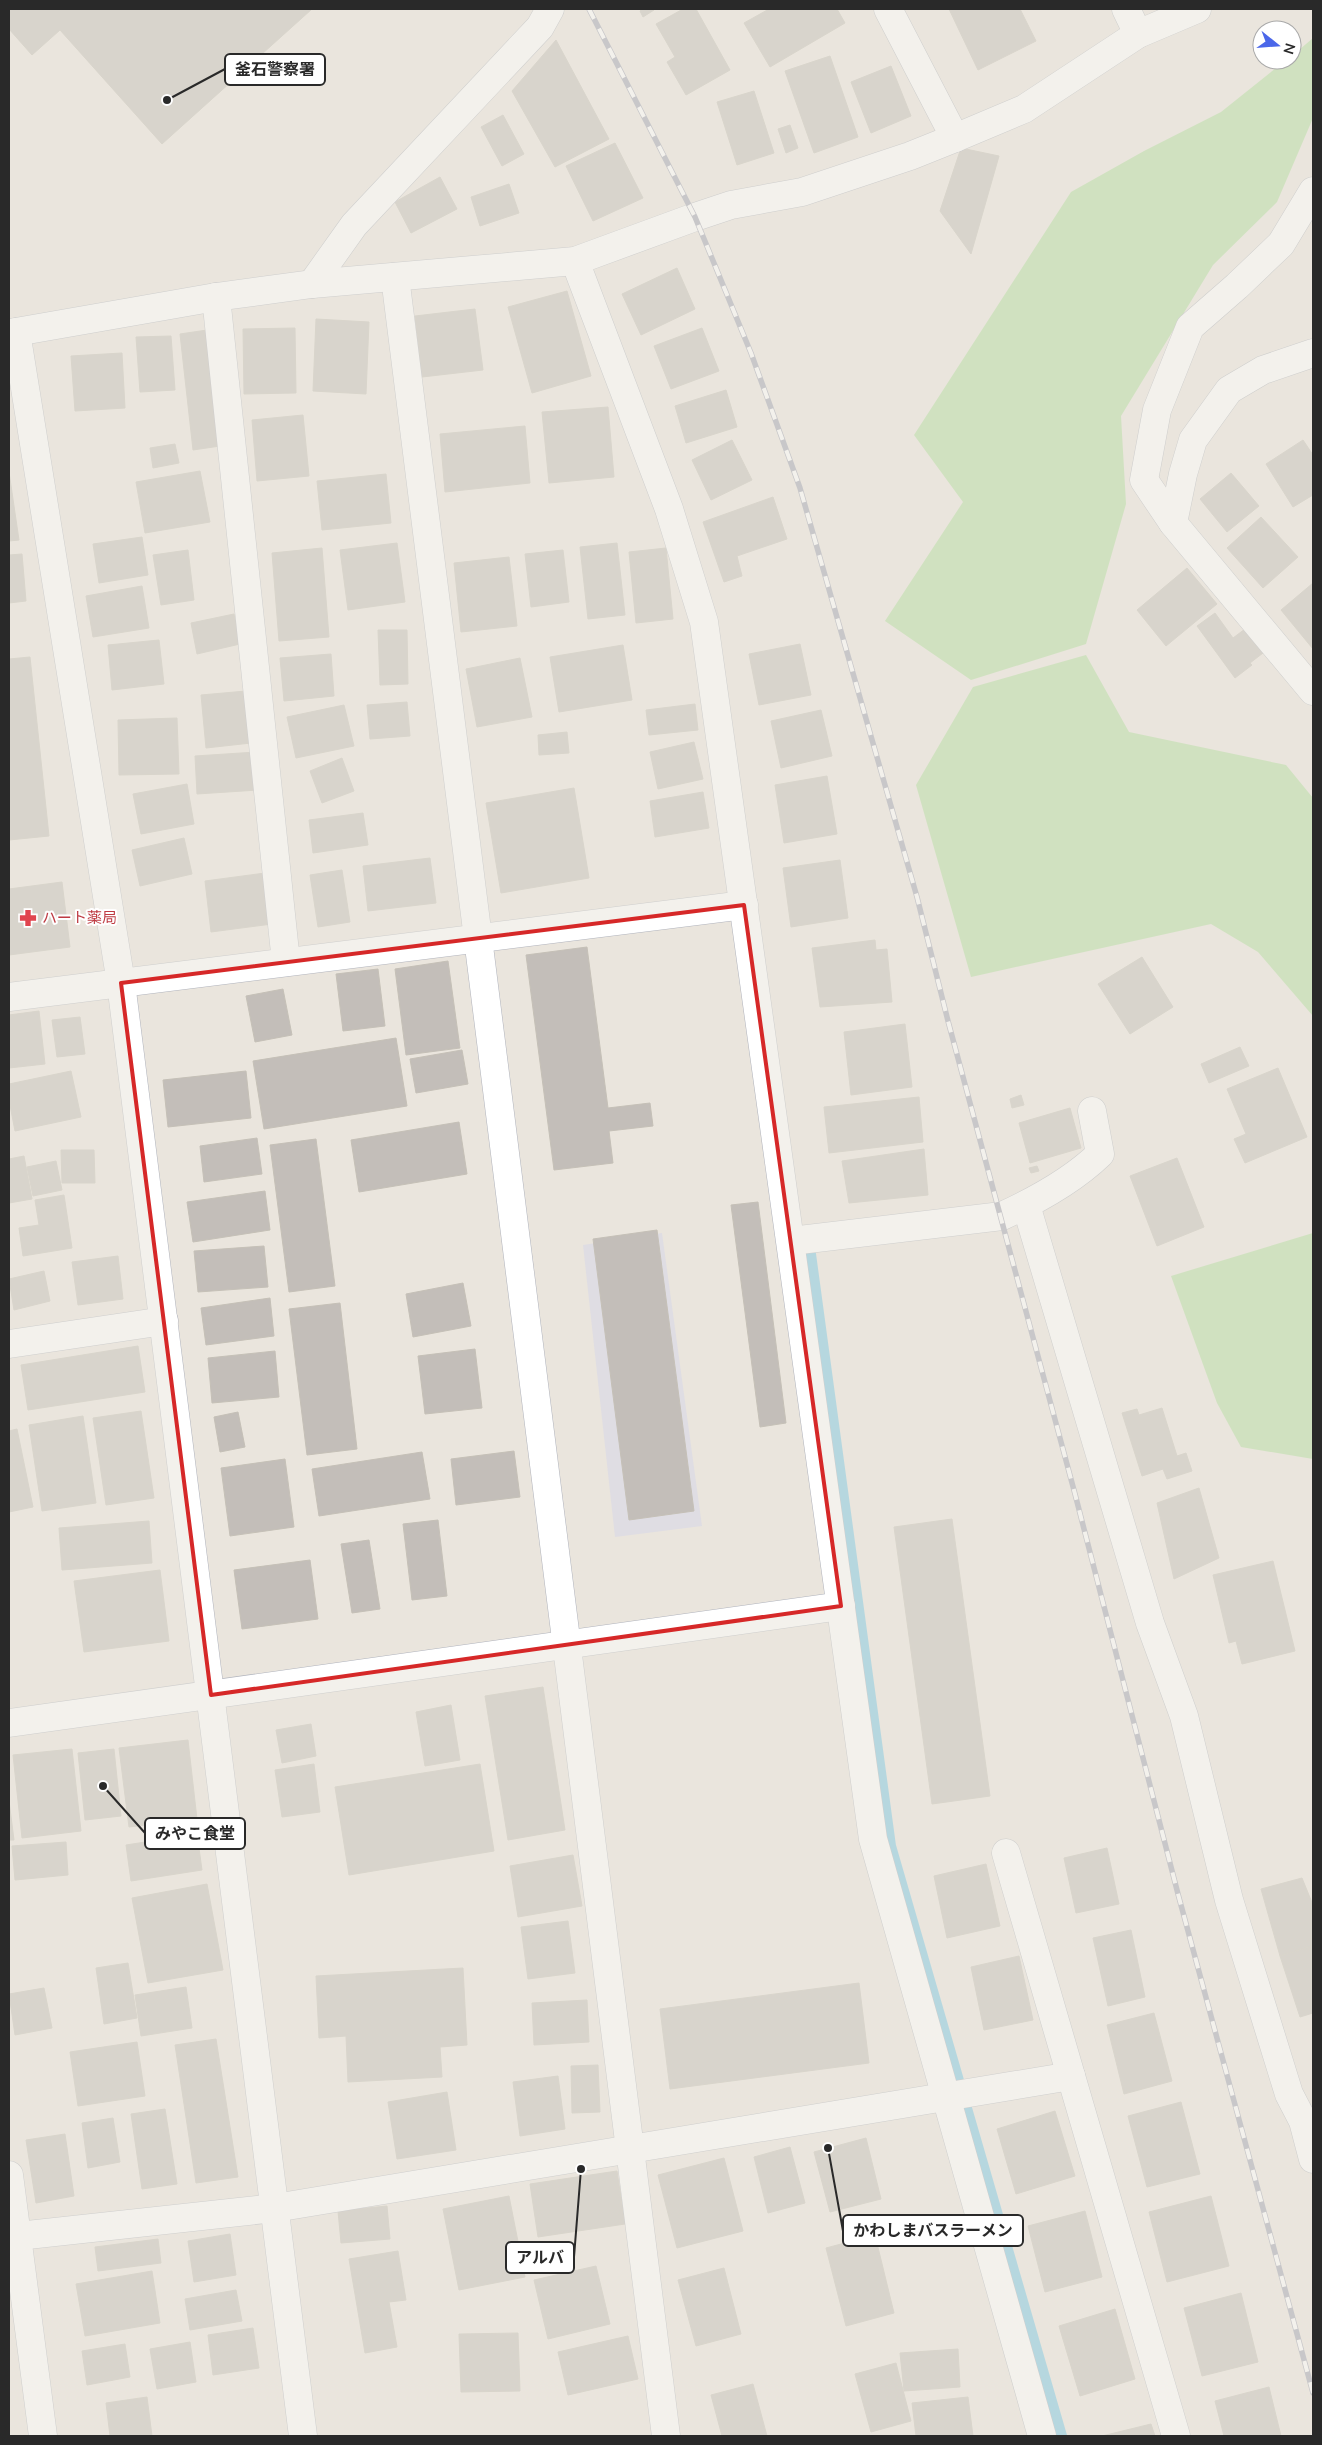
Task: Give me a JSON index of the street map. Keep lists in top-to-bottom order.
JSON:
{
  "places": {
    "other": [
      "釜石警察署",
      "みやこ食堂",
      "かわしまバスラーメン",
      "アルバ"
    ],
    "pharmacy": ["ハート薬局"]
  },
  "north": "right"
}
